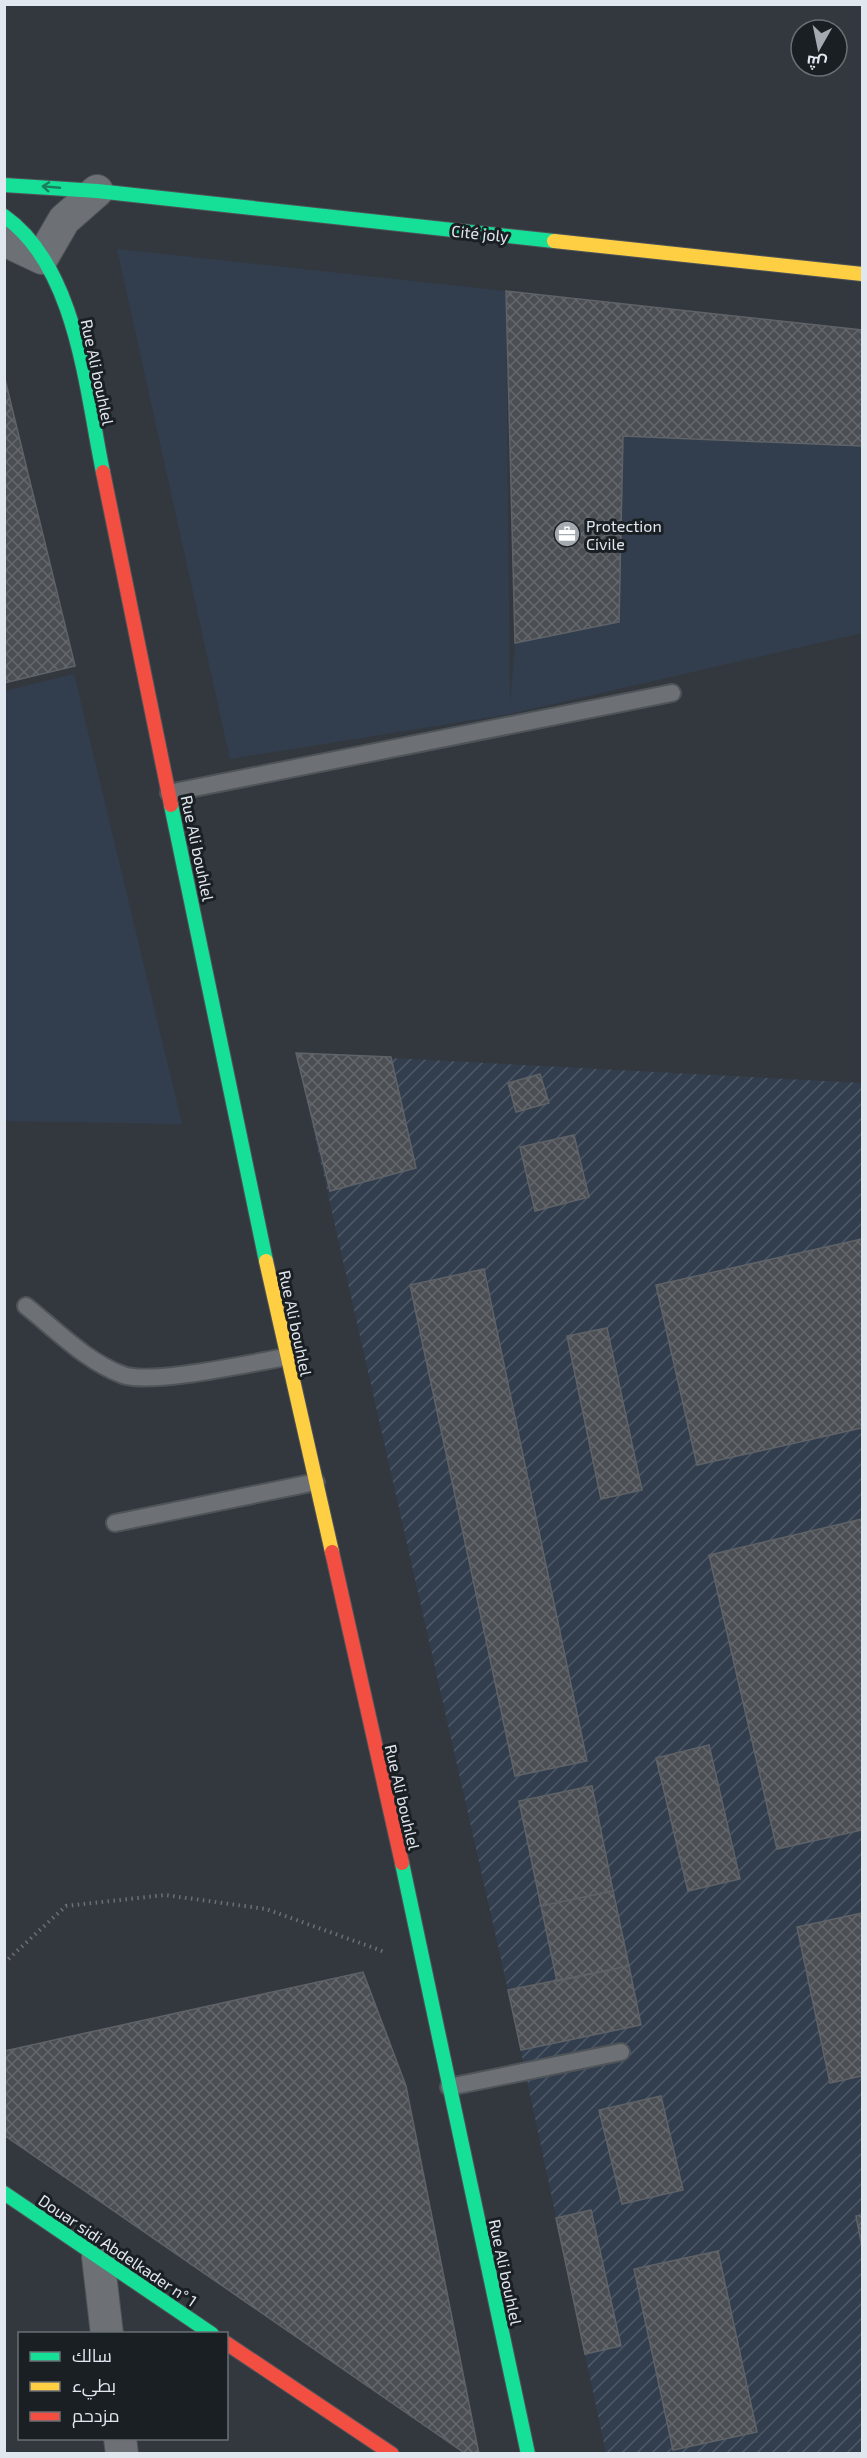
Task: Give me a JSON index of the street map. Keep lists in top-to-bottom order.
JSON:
{
  "streets": {
    "street": ["Cité joly", "Rue Ali bouhlel", "Douar sidi Abdelkader n° 1"]
  },
  "places": {
    "office": ["Protection Civile"]
  },
  "legend": ["سالك", "بطيء", "مزدحم"],
  "north": "bottom"
}
